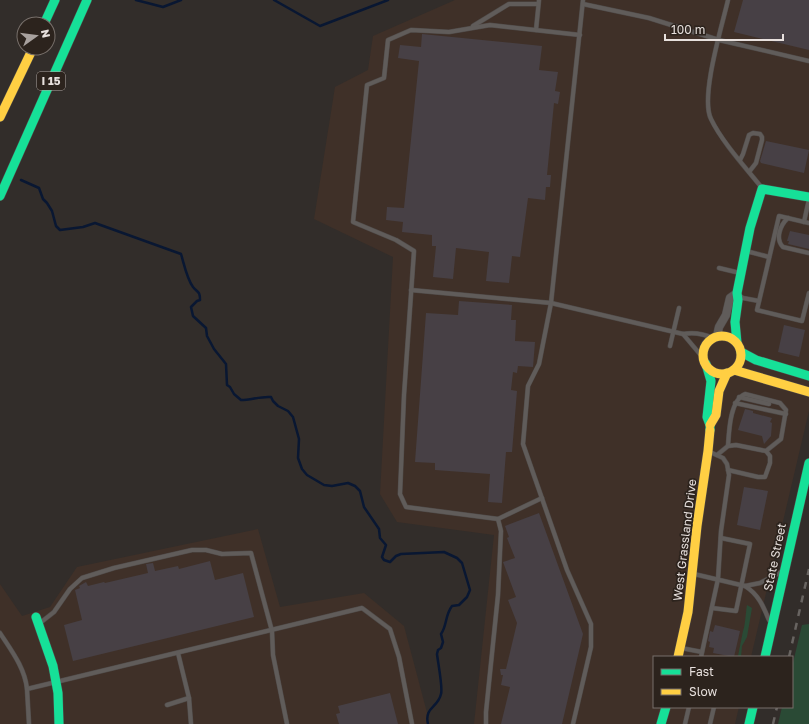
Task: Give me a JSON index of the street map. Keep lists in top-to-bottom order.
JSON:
{
  "streets": {
    "main road": ["I 15", "West Grassland Drive", "State Street"]
  },
  "legend": ["Fast", "Slow"],
  "scale_bar": "100 m",
  "north": "right"
}
